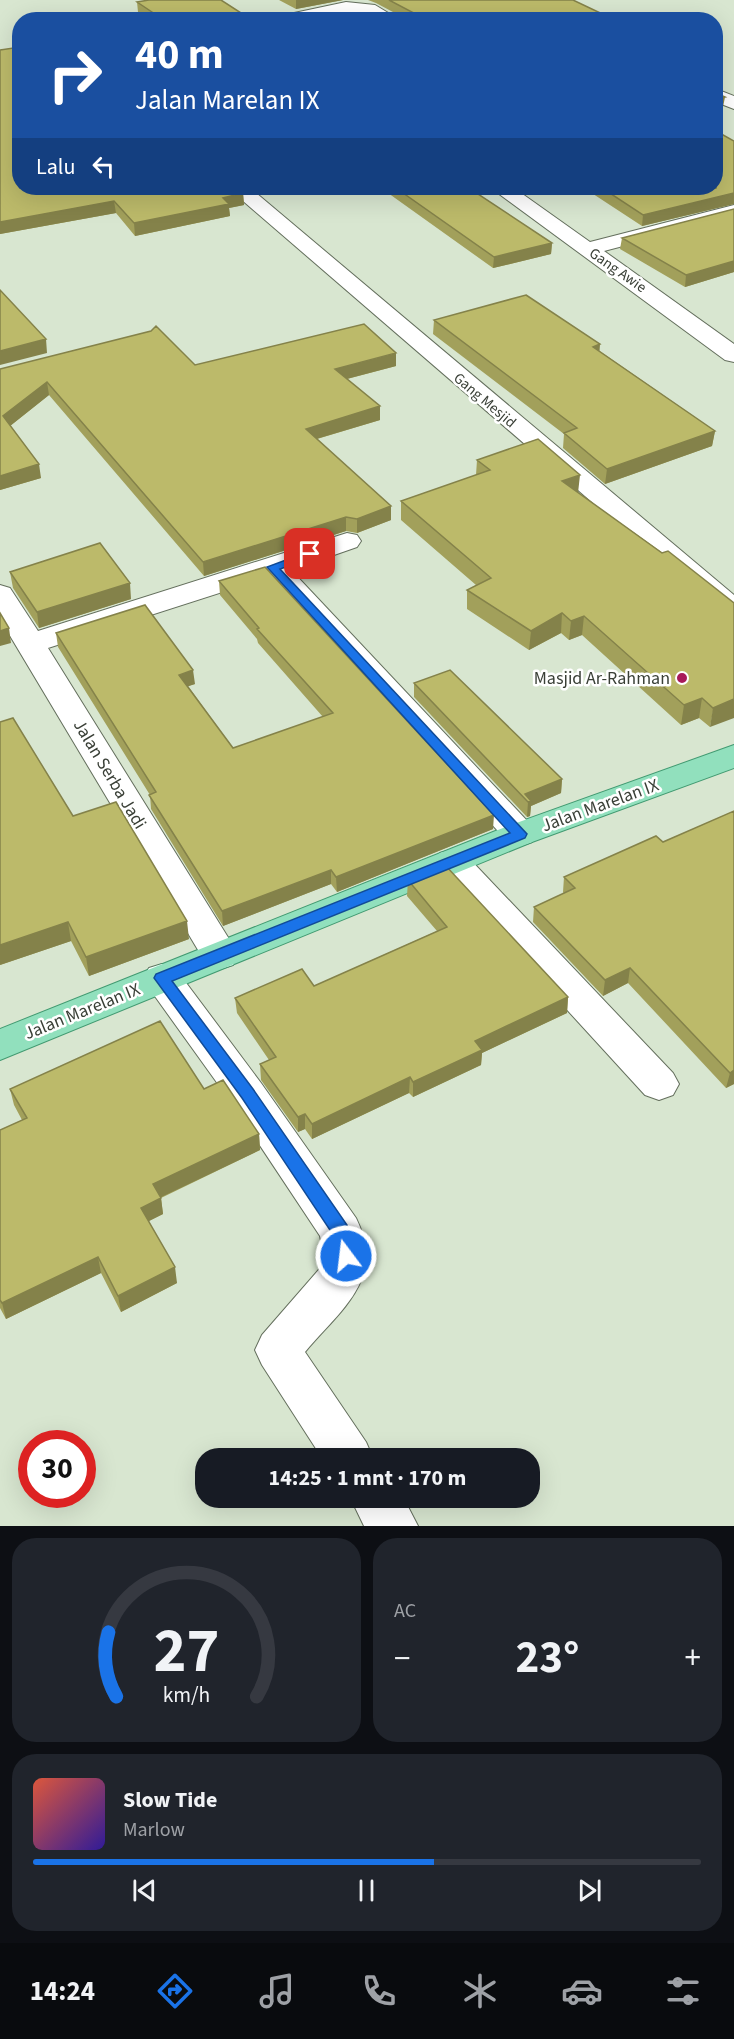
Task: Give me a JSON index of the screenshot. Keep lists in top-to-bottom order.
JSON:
{
  "streets": {
    "main road": ["Jalan Marelan IX"],
    "street": ["Gang Awie", "Gang Mesjid", "Jalan Serba Jadi"]
  },
  "crossings": [
    ["Jalan Serba Jadi", "Jalan Marelan IX"]
  ],
  "places": ["Masjid Ar-Rahman"],
  "page": {
    "turn": ["40 m", "Jalan Marelan IX"],
    "then": "Lalu",
    "limit": "30",
    "trip": "14:25 · 1 mnt · 170 m",
    "tile": "AC",
    "heat": ["−", "23°", "+"],
    "song": ["Slow Tide", "Marlow"],
    "tabs": "14:24",
    "gauge": ["27", "km/h"]
  }
}
